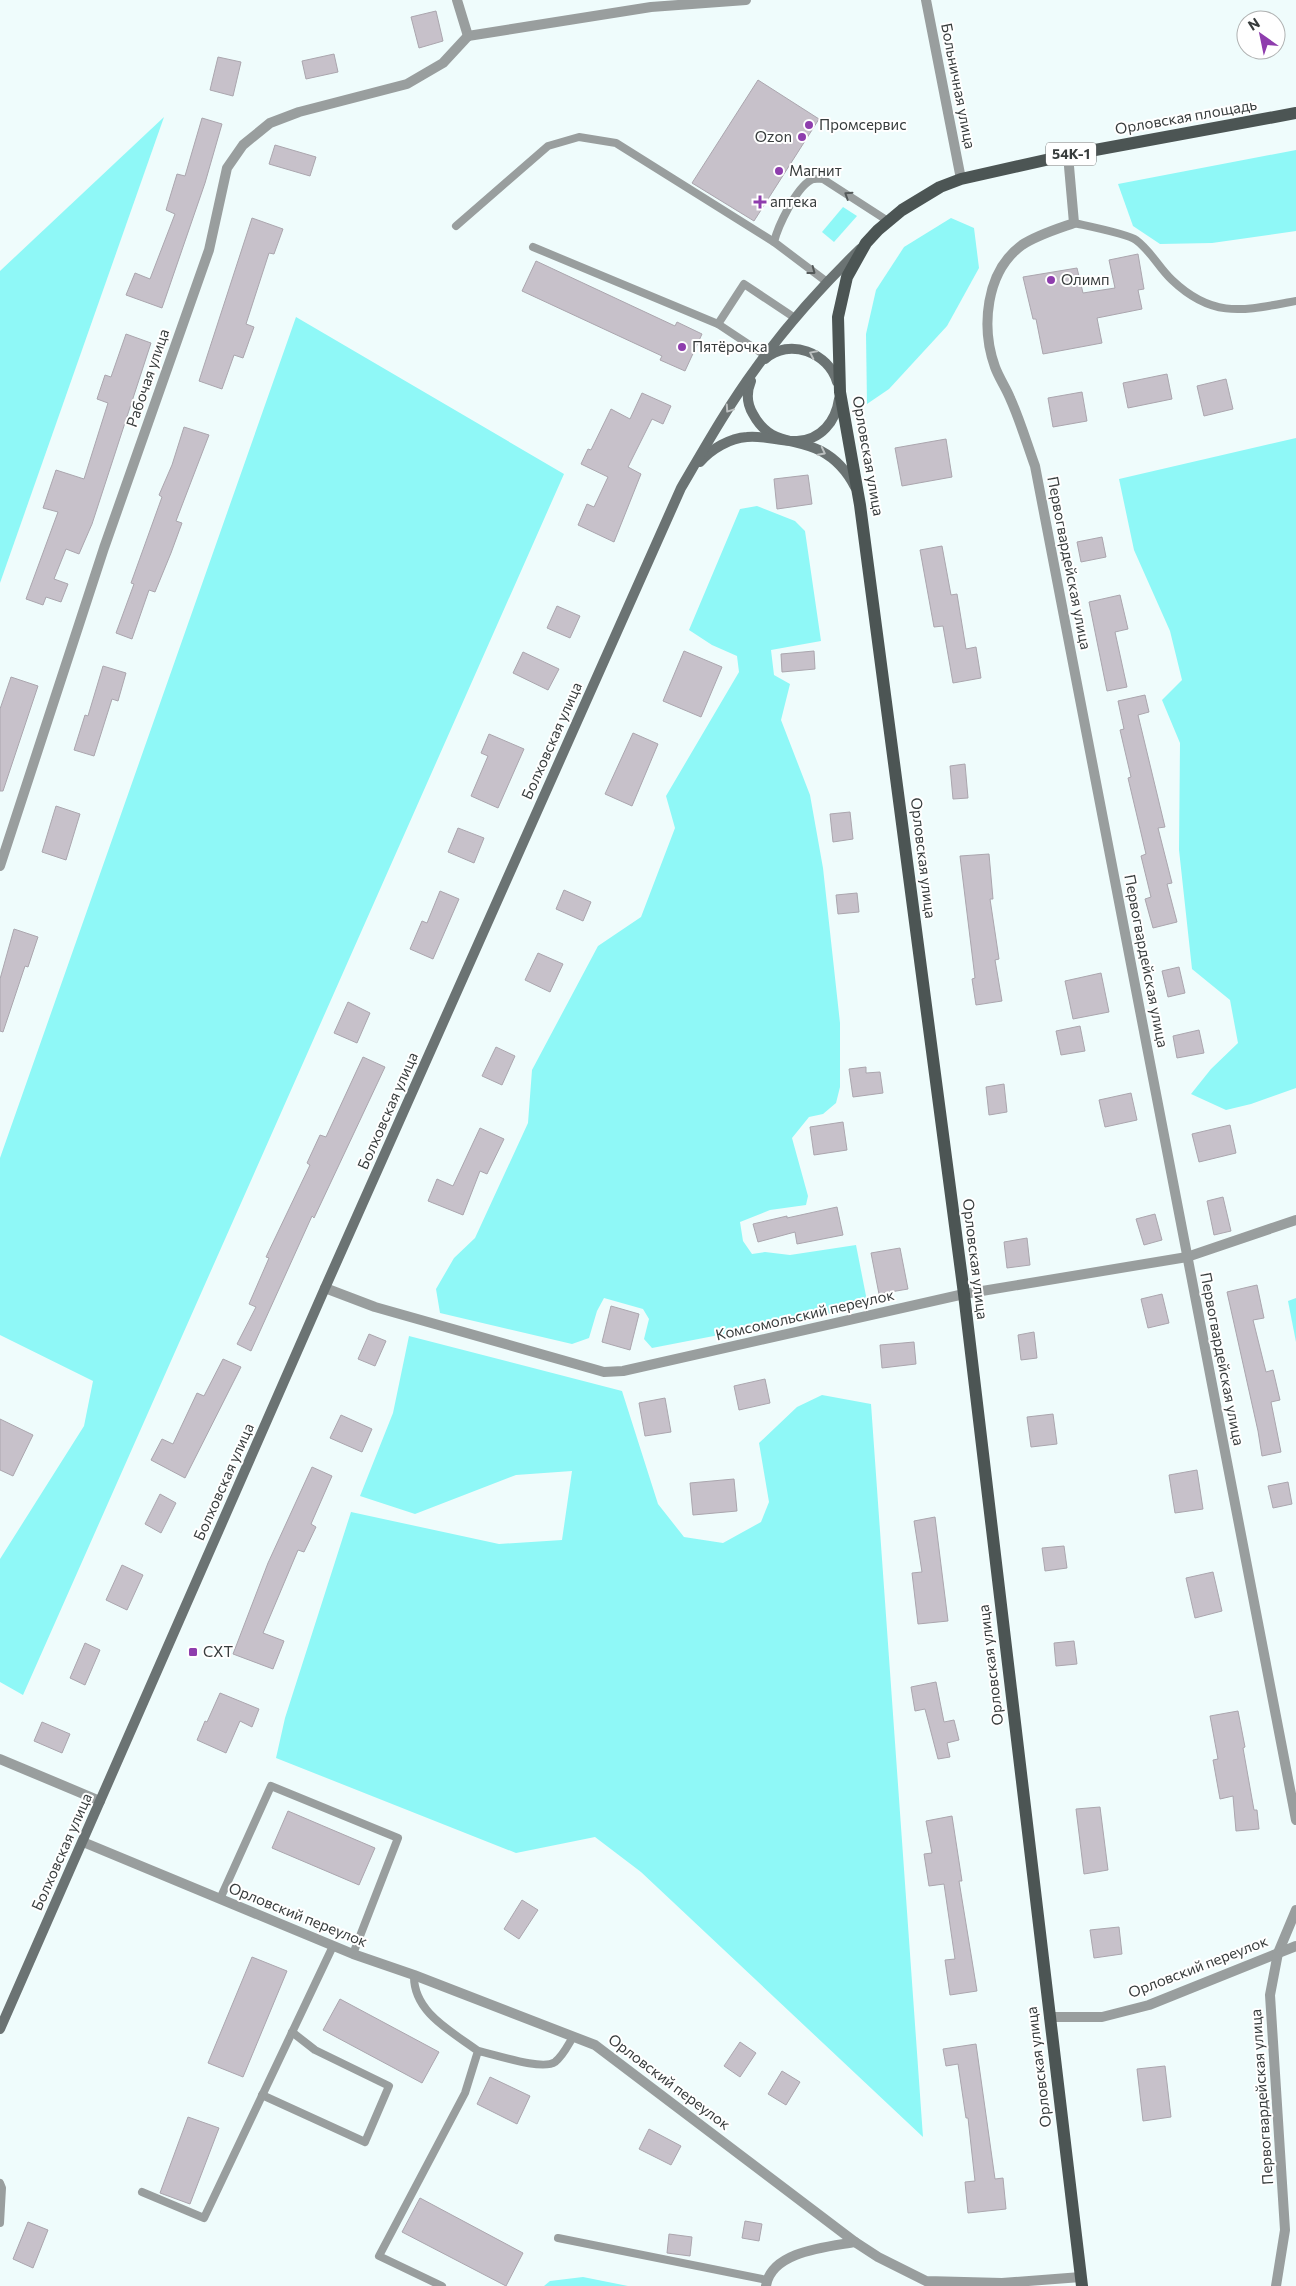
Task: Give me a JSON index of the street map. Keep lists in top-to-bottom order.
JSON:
{
  "streets": {
    "main road": [
      "Орловская площадь",
      "54К-1",
      "Орловская улица",
      "Болховская улица"
    ],
    "street": [
      "Больничная улица",
      "Рабочая улица",
      "Первогвардейская улица",
      "Комсомольский переулок",
      "Орловский переулок"
    ]
  },
  "crossings": [
    ["Больничная улица", "Орловская площадь"],
    ["Орловская площадь", "Орловская улица"],
    ["Орловская площадь", "Болховская улица"],
    ["54К-1", "Орловская улица"],
    ["54К-1", "Болховская улица"],
    ["Орловская улица", "Болховская улица"],
    ["Орловская улица", "Комсомольский переулок"],
    ["Орловская улица", "Орловский переулок"],
    ["Первогвардейская улица", "Комсомольский переулок"],
    ["Первогвардейская улица", "Орловский переулок"],
    ["Болховская улица", "Комсомольский переулок"],
    ["Болховская улица", "Орловский переулок"]
  ],
  "places": {
    "other": [
      "Промсервис",
      "Ozon",
      "Магнит",
      "Олимп",
      "Пятёрочка"
    ],
    "health": ["аптека"],
    "transit": ["СХТ"]
  },
  "north": "top left"
}
